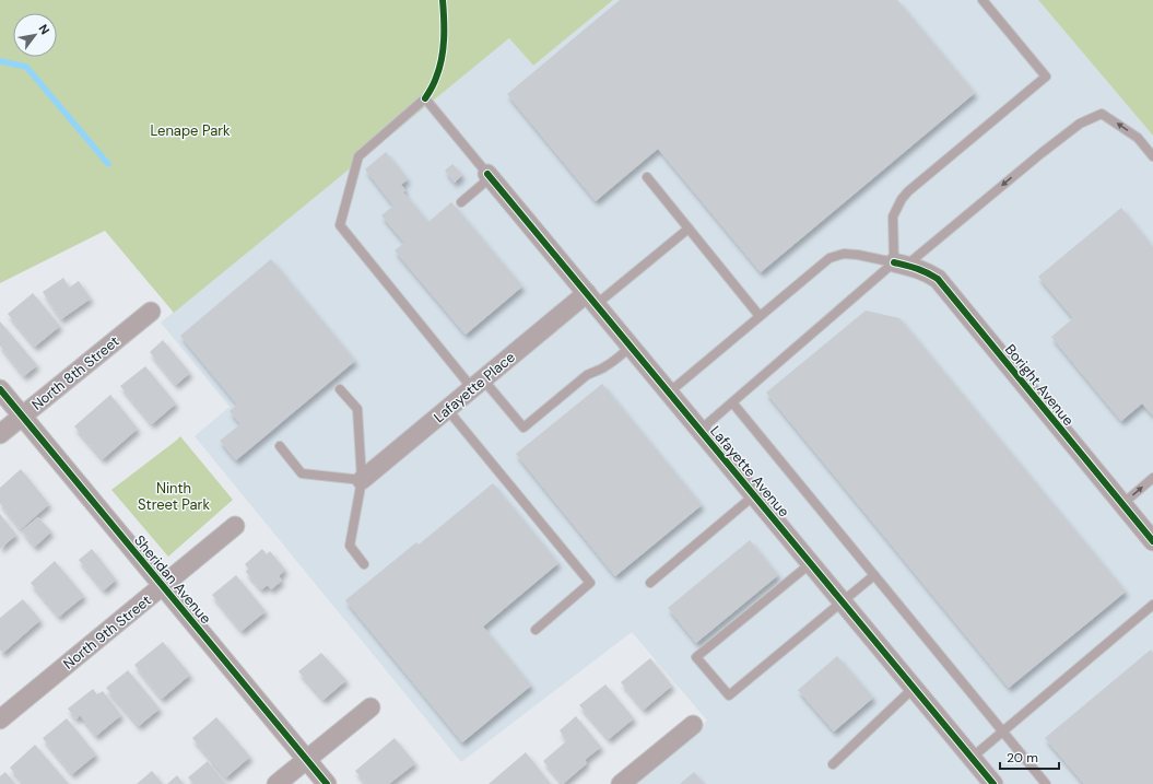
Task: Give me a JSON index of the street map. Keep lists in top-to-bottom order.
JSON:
{
  "streets": {
    "street": [
      "North 8th Street",
      "Boright Avenue",
      "Lafayette Place",
      "Lafayette Avenue",
      "Sheridan Avenue",
      "North 9th Street"
    ]
  },
  "crossings": [
    ["North 8th Street", "Sheridan Avenue"],
    ["Lafayette Place", "Lafayette Avenue"],
    ["Sheridan Avenue", "North 9th Street"]
  ],
  "parks": ["Lenape Park", "Ninth Street Park"],
  "scale_bar": "20 m",
  "north": "top right"
}
